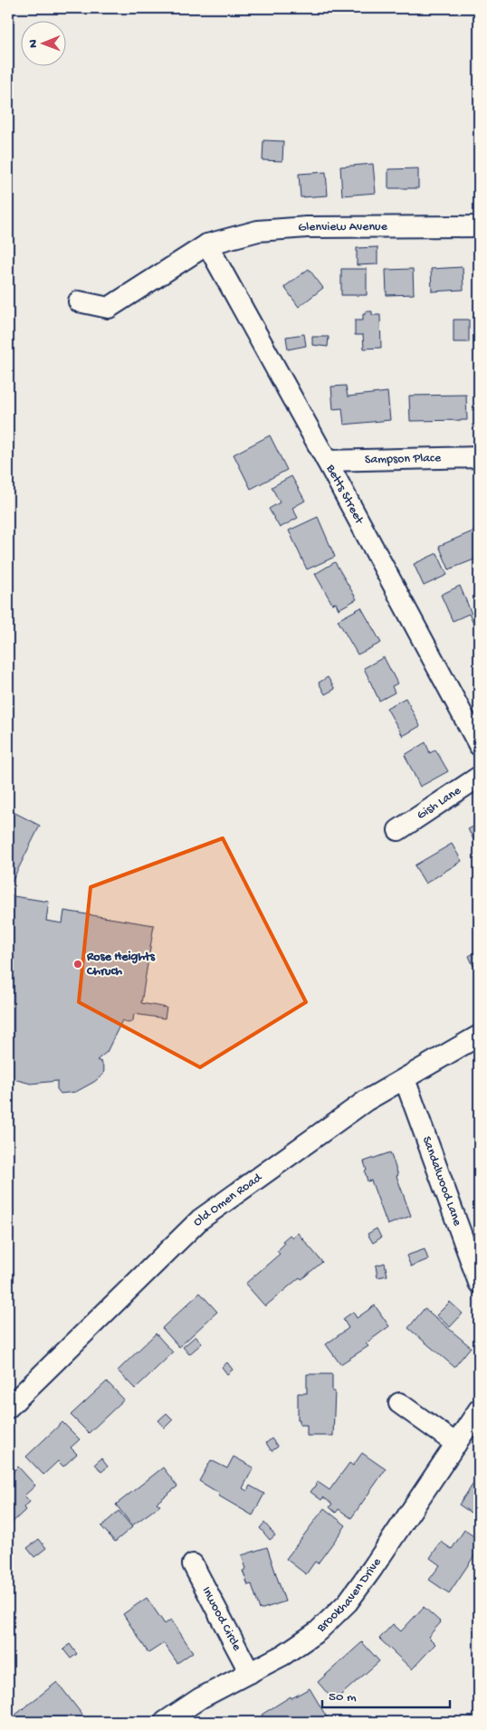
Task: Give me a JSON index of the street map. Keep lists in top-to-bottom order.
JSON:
{
  "streets": {
    "street": [
      "Glenview Avenue",
      "Sampson Place",
      "Betts Street",
      "Gish Lane",
      "Sandalwood Lane",
      "Old Omen Road",
      "Brookhaven Drive",
      "Inwood Circle"
    ]
  },
  "crossings": [
    ["Glenview Avenue", "Betts Street"],
    ["Sampson Place", "Betts Street"],
    ["Sandalwood Lane", "Old Omen Road"],
    ["Brookhaven Drive", "Inwood Circle"]
  ],
  "places": ["Rose Heights Chruch"],
  "scale_bar": "50 m",
  "north": "left"
}
